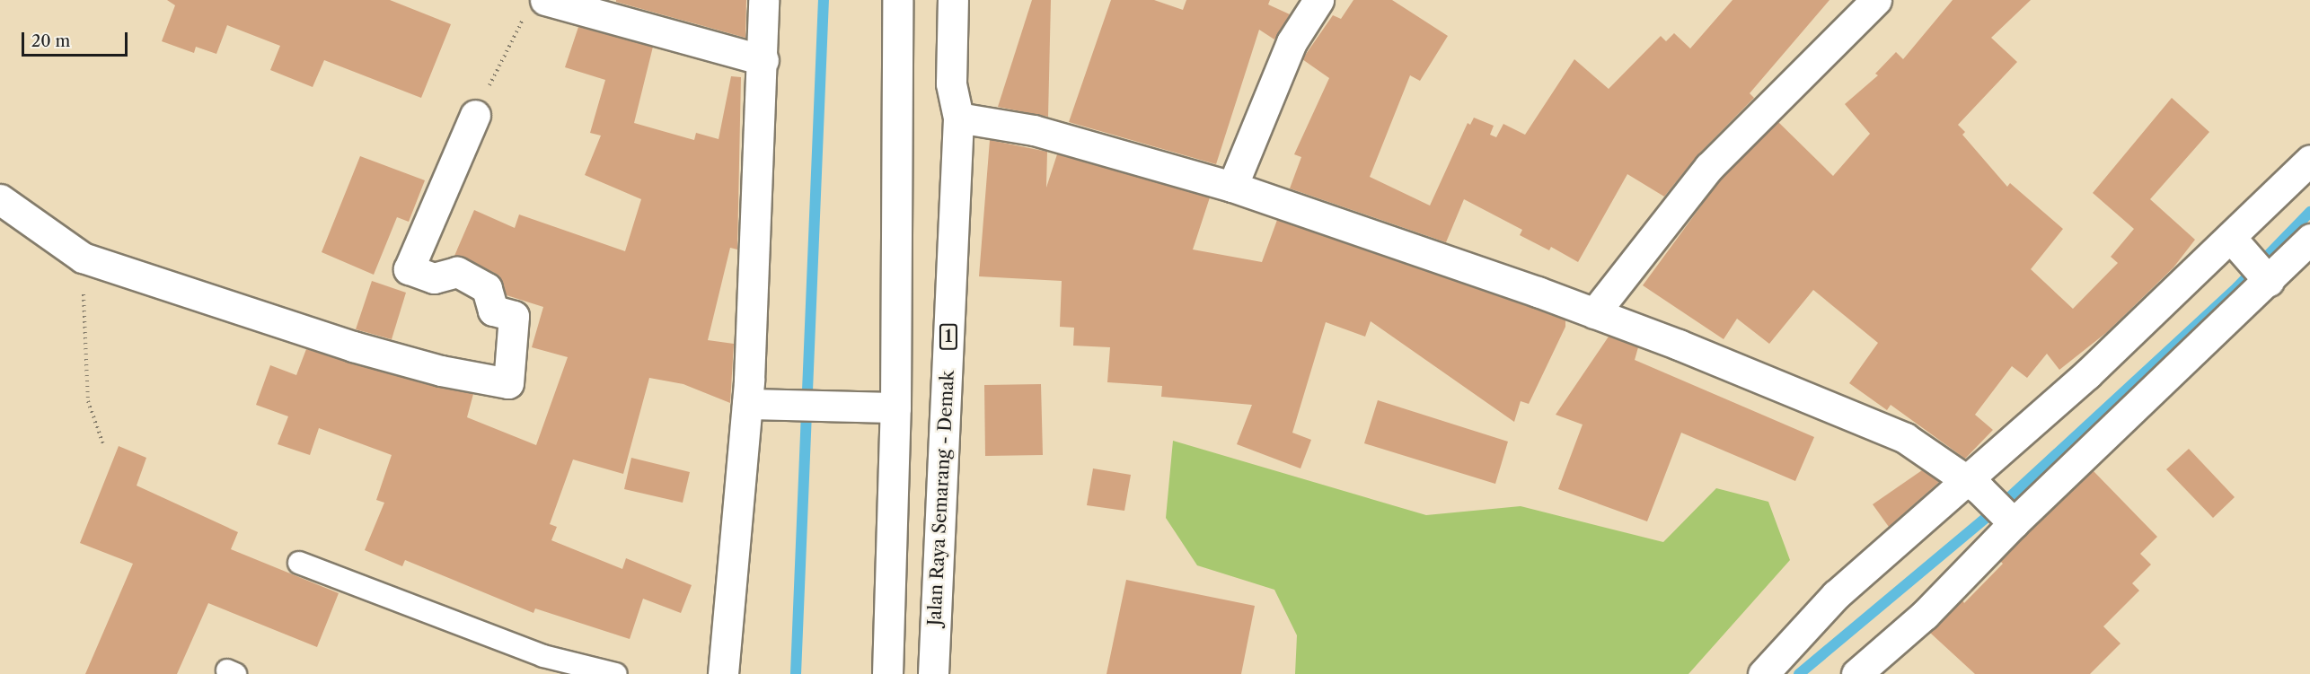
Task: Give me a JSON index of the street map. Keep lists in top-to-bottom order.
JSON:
{
  "streets": {
    "main road": ["1", "Jalan Raya Semarang - Demak"]
  },
  "scale_bar": "20 m"
}
